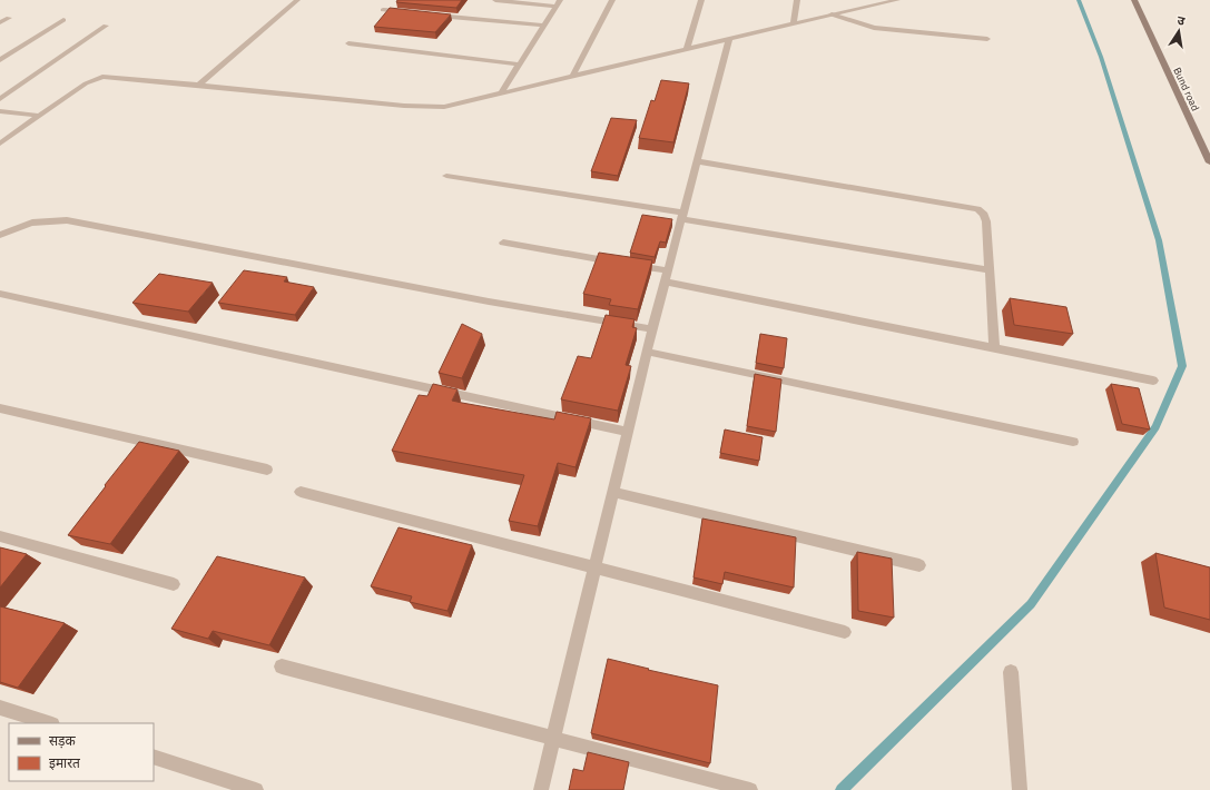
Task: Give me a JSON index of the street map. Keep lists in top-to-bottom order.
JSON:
{
  "streets": {
    "street": ["Bund road"]
  },
  "legend": ["सड़क", "इमारत"],
  "north": "top"
}
